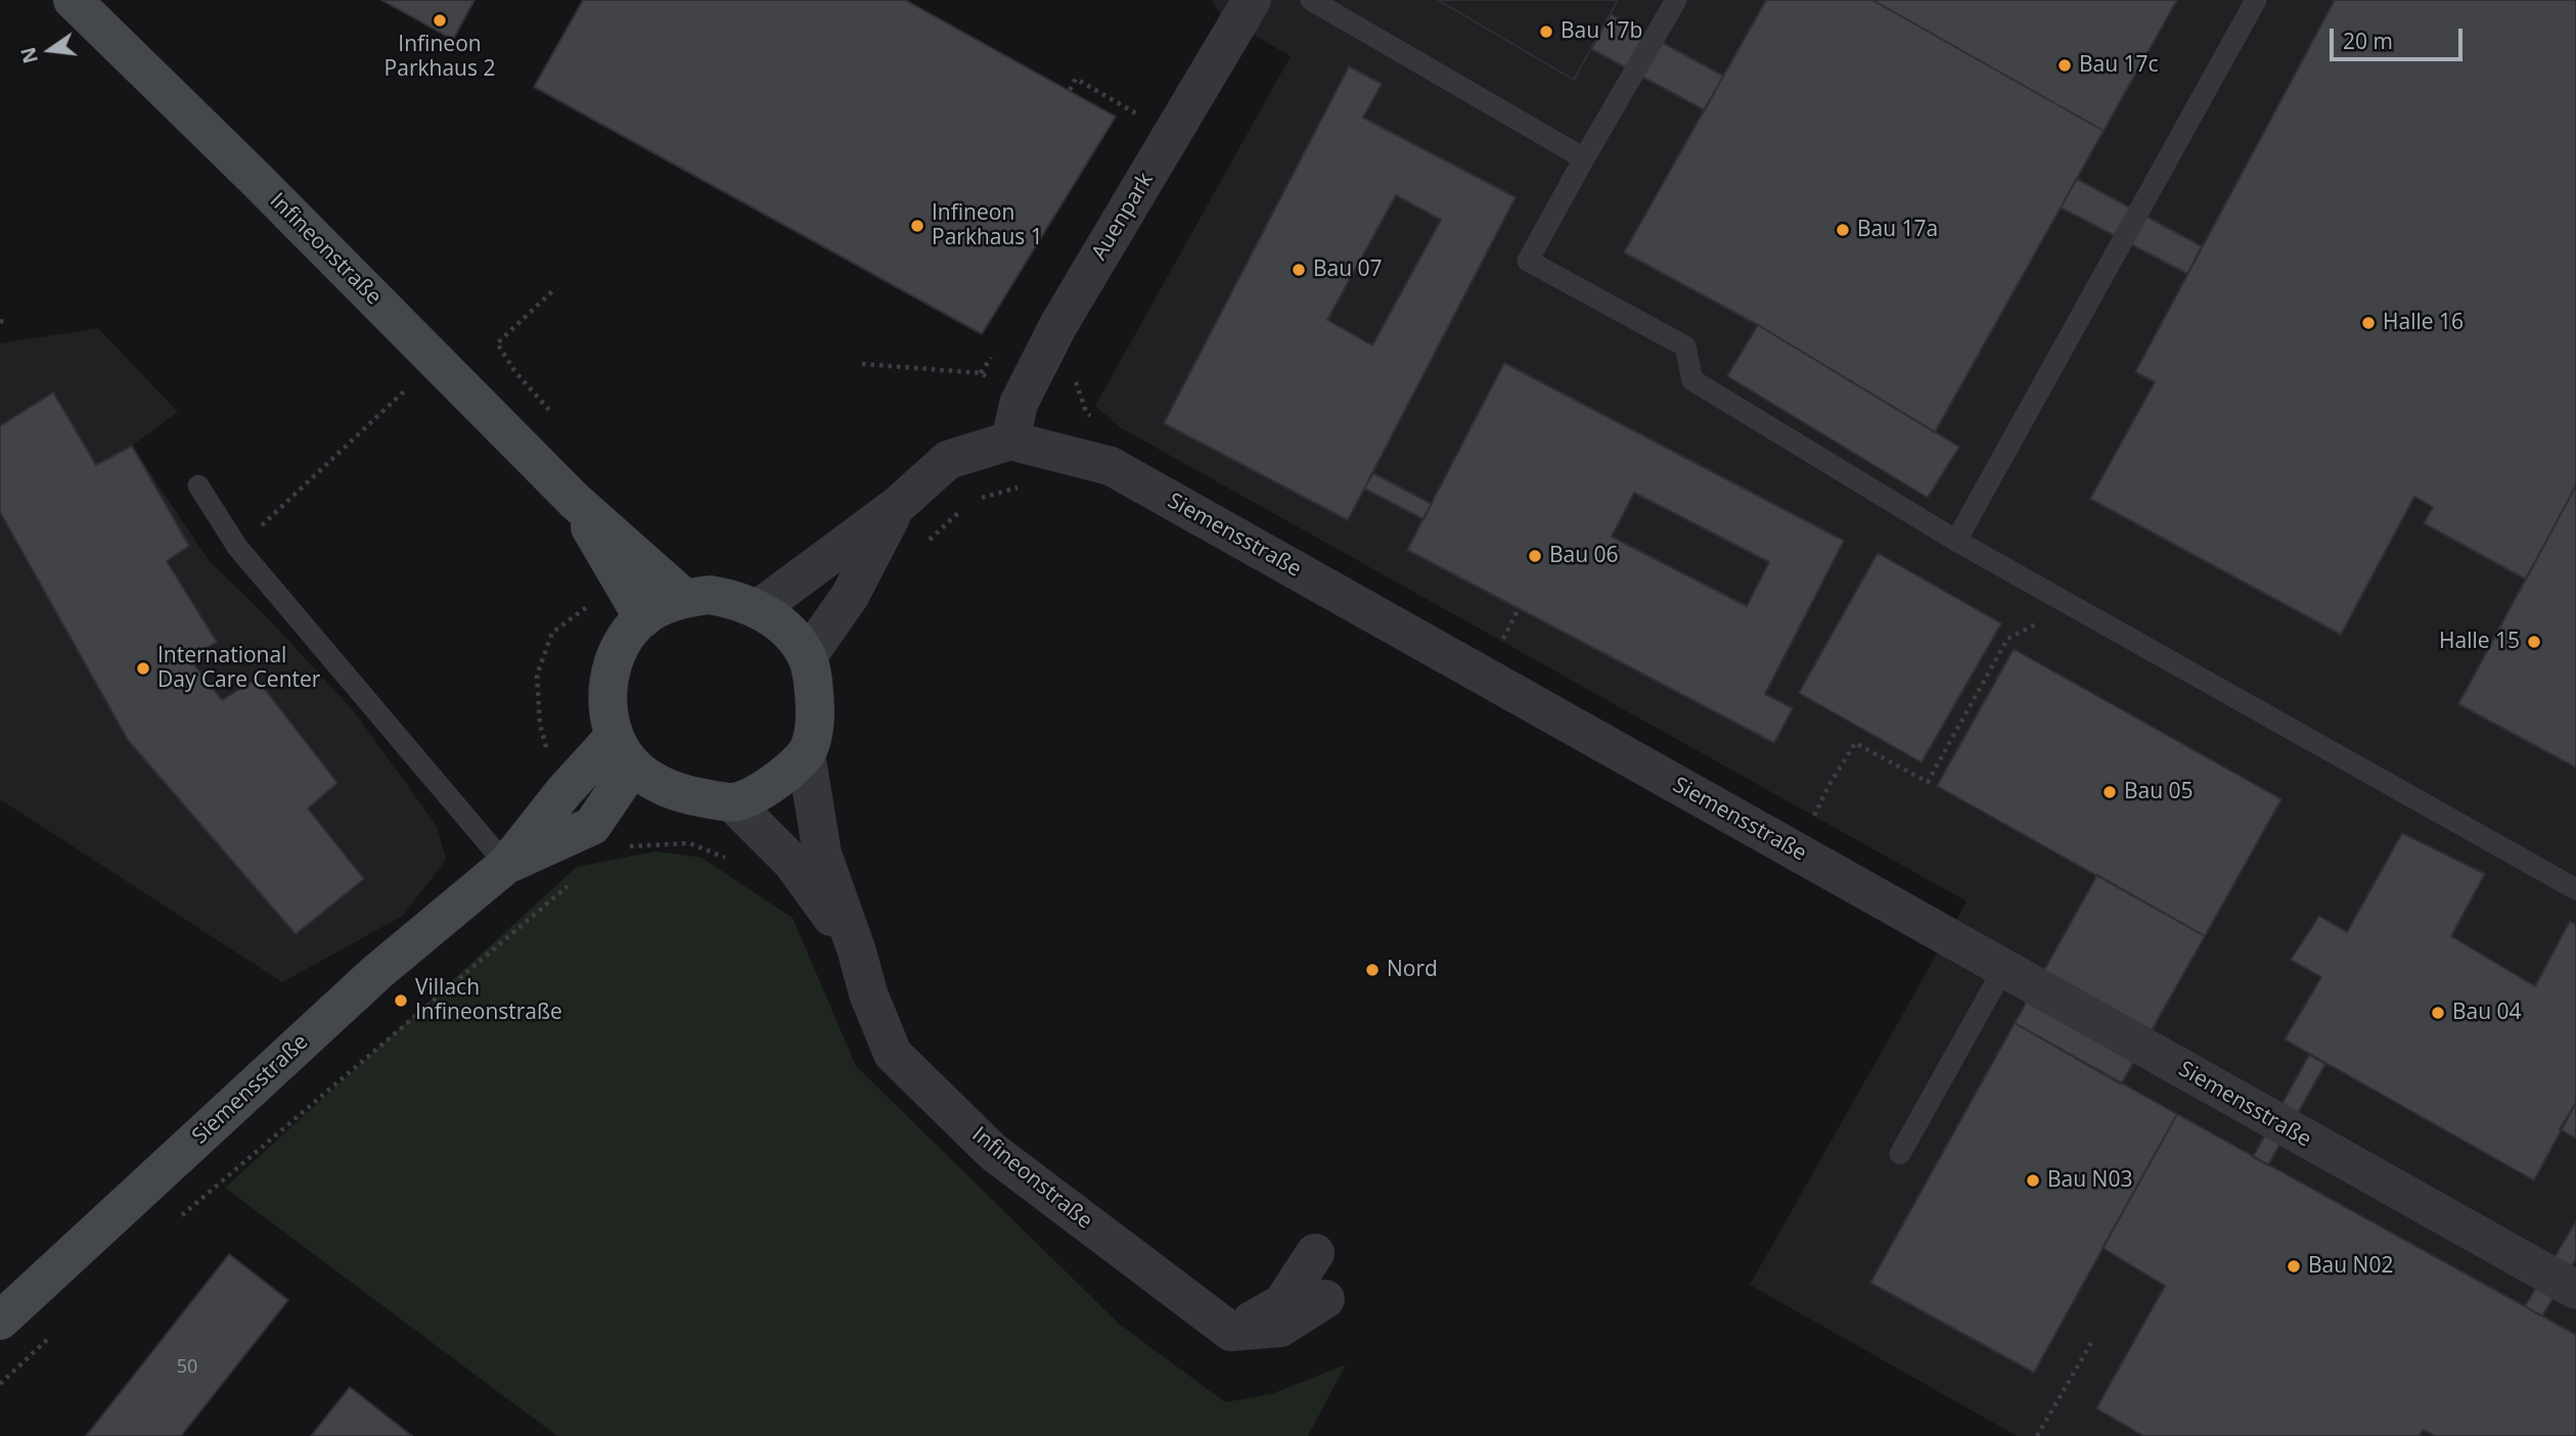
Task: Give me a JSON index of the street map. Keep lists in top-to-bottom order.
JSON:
{
  "streets": {
    "street": ["Auenpark", "Infineonstraße", "Siemensstraße"]
  },
  "crossings": [
    ["Auenpark", "Siemensstraße"],
    ["Infineonstraße", "Siemensstraße"]
  ],
  "places": [
    "Infineon Parkhaus 2",
    "Bau 17b",
    "Bau 17c",
    "Infineon Parkhaus 1",
    "Bau 17a",
    "Bau 07",
    "Halle 16",
    "Bau 06",
    "Halle 15",
    "International Day Care Center",
    "Bau 05",
    "Nord",
    "Villach Infineonstraße",
    "Bau 04",
    "Bau N03",
    "Bau N02"
  ],
  "house_numbers": ["50"],
  "scale_bar": "20 m",
  "north": "left"
}
